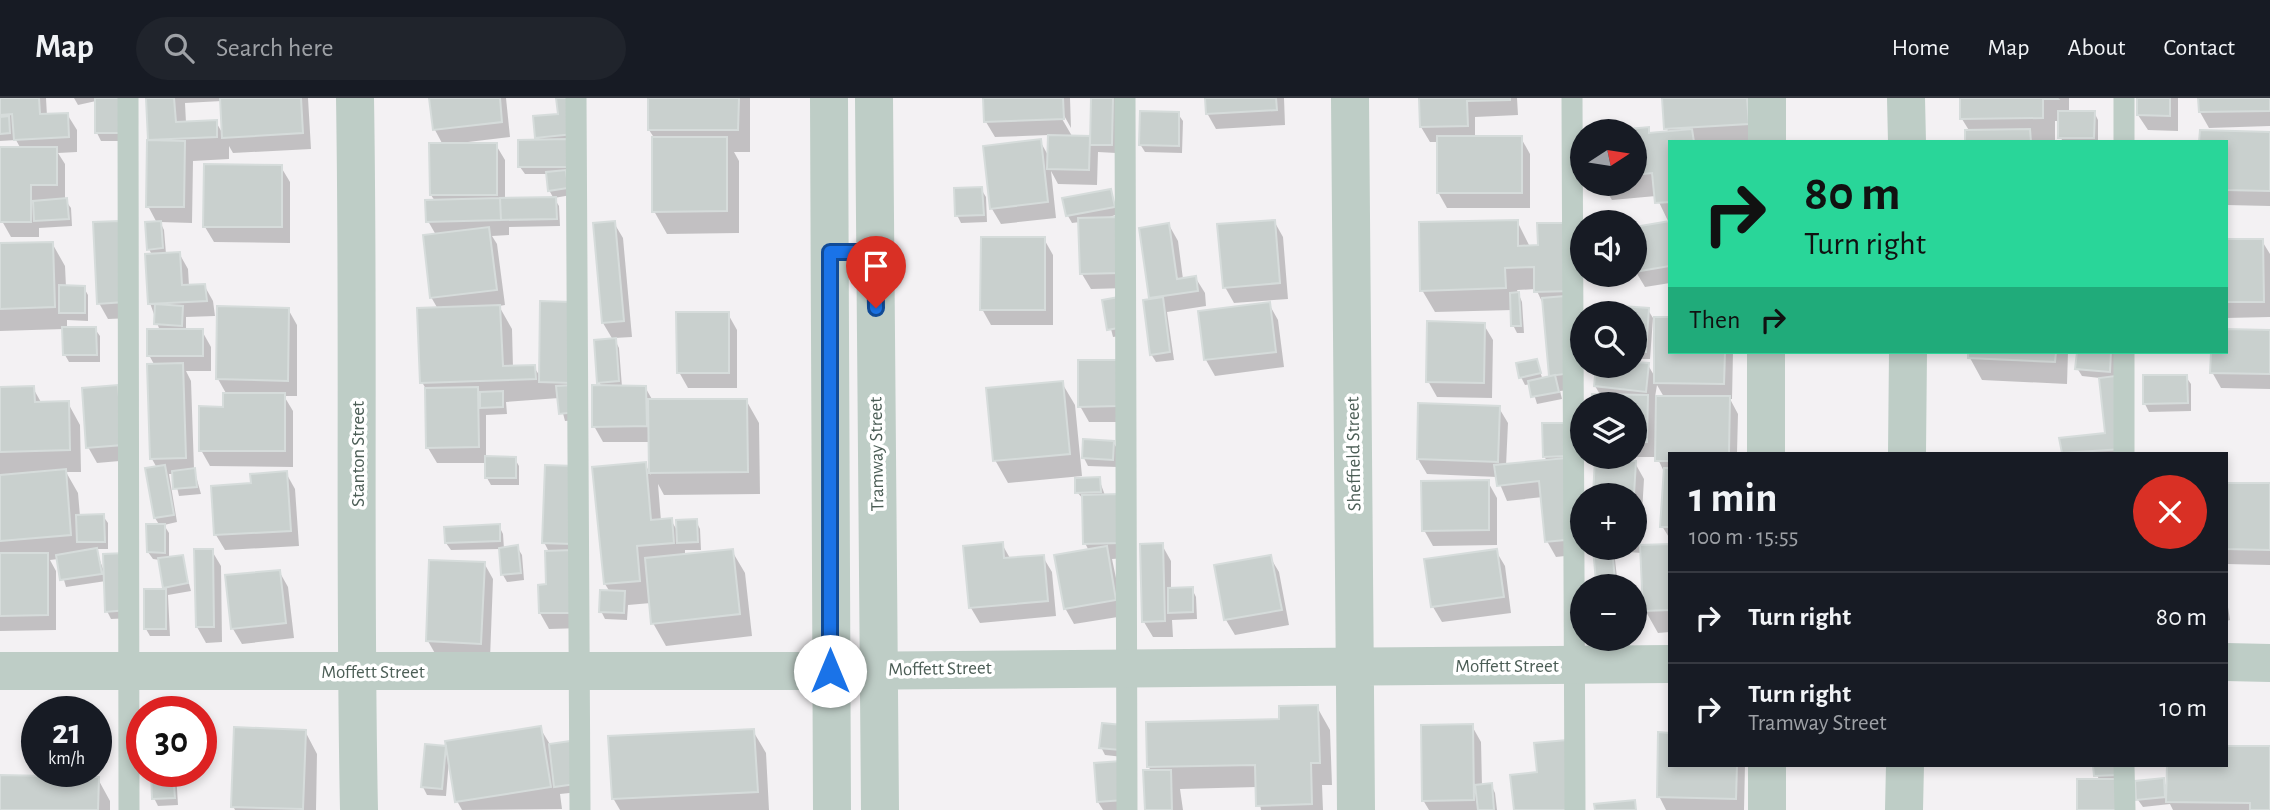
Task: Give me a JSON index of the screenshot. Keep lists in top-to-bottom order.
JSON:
{
  "streets": {
    "street": [
      "Stanton Street",
      "Tramway Street",
      "Sheffield Street",
      "Moffett Street"
    ]
  },
  "crossings": [
    ["Stanton Street", "Moffett Street"],
    ["Tramway Street", "Moffett Street"],
    ["Sheffield Street", "Moffett Street"]
  ],
  "north": "right",
  "page": {
    "header": "Map",
    "search": "Search here",
    "nav": [
      "Home",
      "Map",
      "About",
      "Contact"
    ],
    "map_buttons": ["+", "−"],
    "turn": ["80 m", "Turn right"],
    "then": "Then",
    "heading": ["1 min", "100 m · 15:55"],
    "list": [
      {
        "name": "Turn right",
        "value": "80 m"
      },
      {
        "name": "Turn right",
        "note": "Tramway Street",
        "value": "10 m"
      }
    ],
    "speed": "21 km/h",
    "limit": "30"
  }
}
